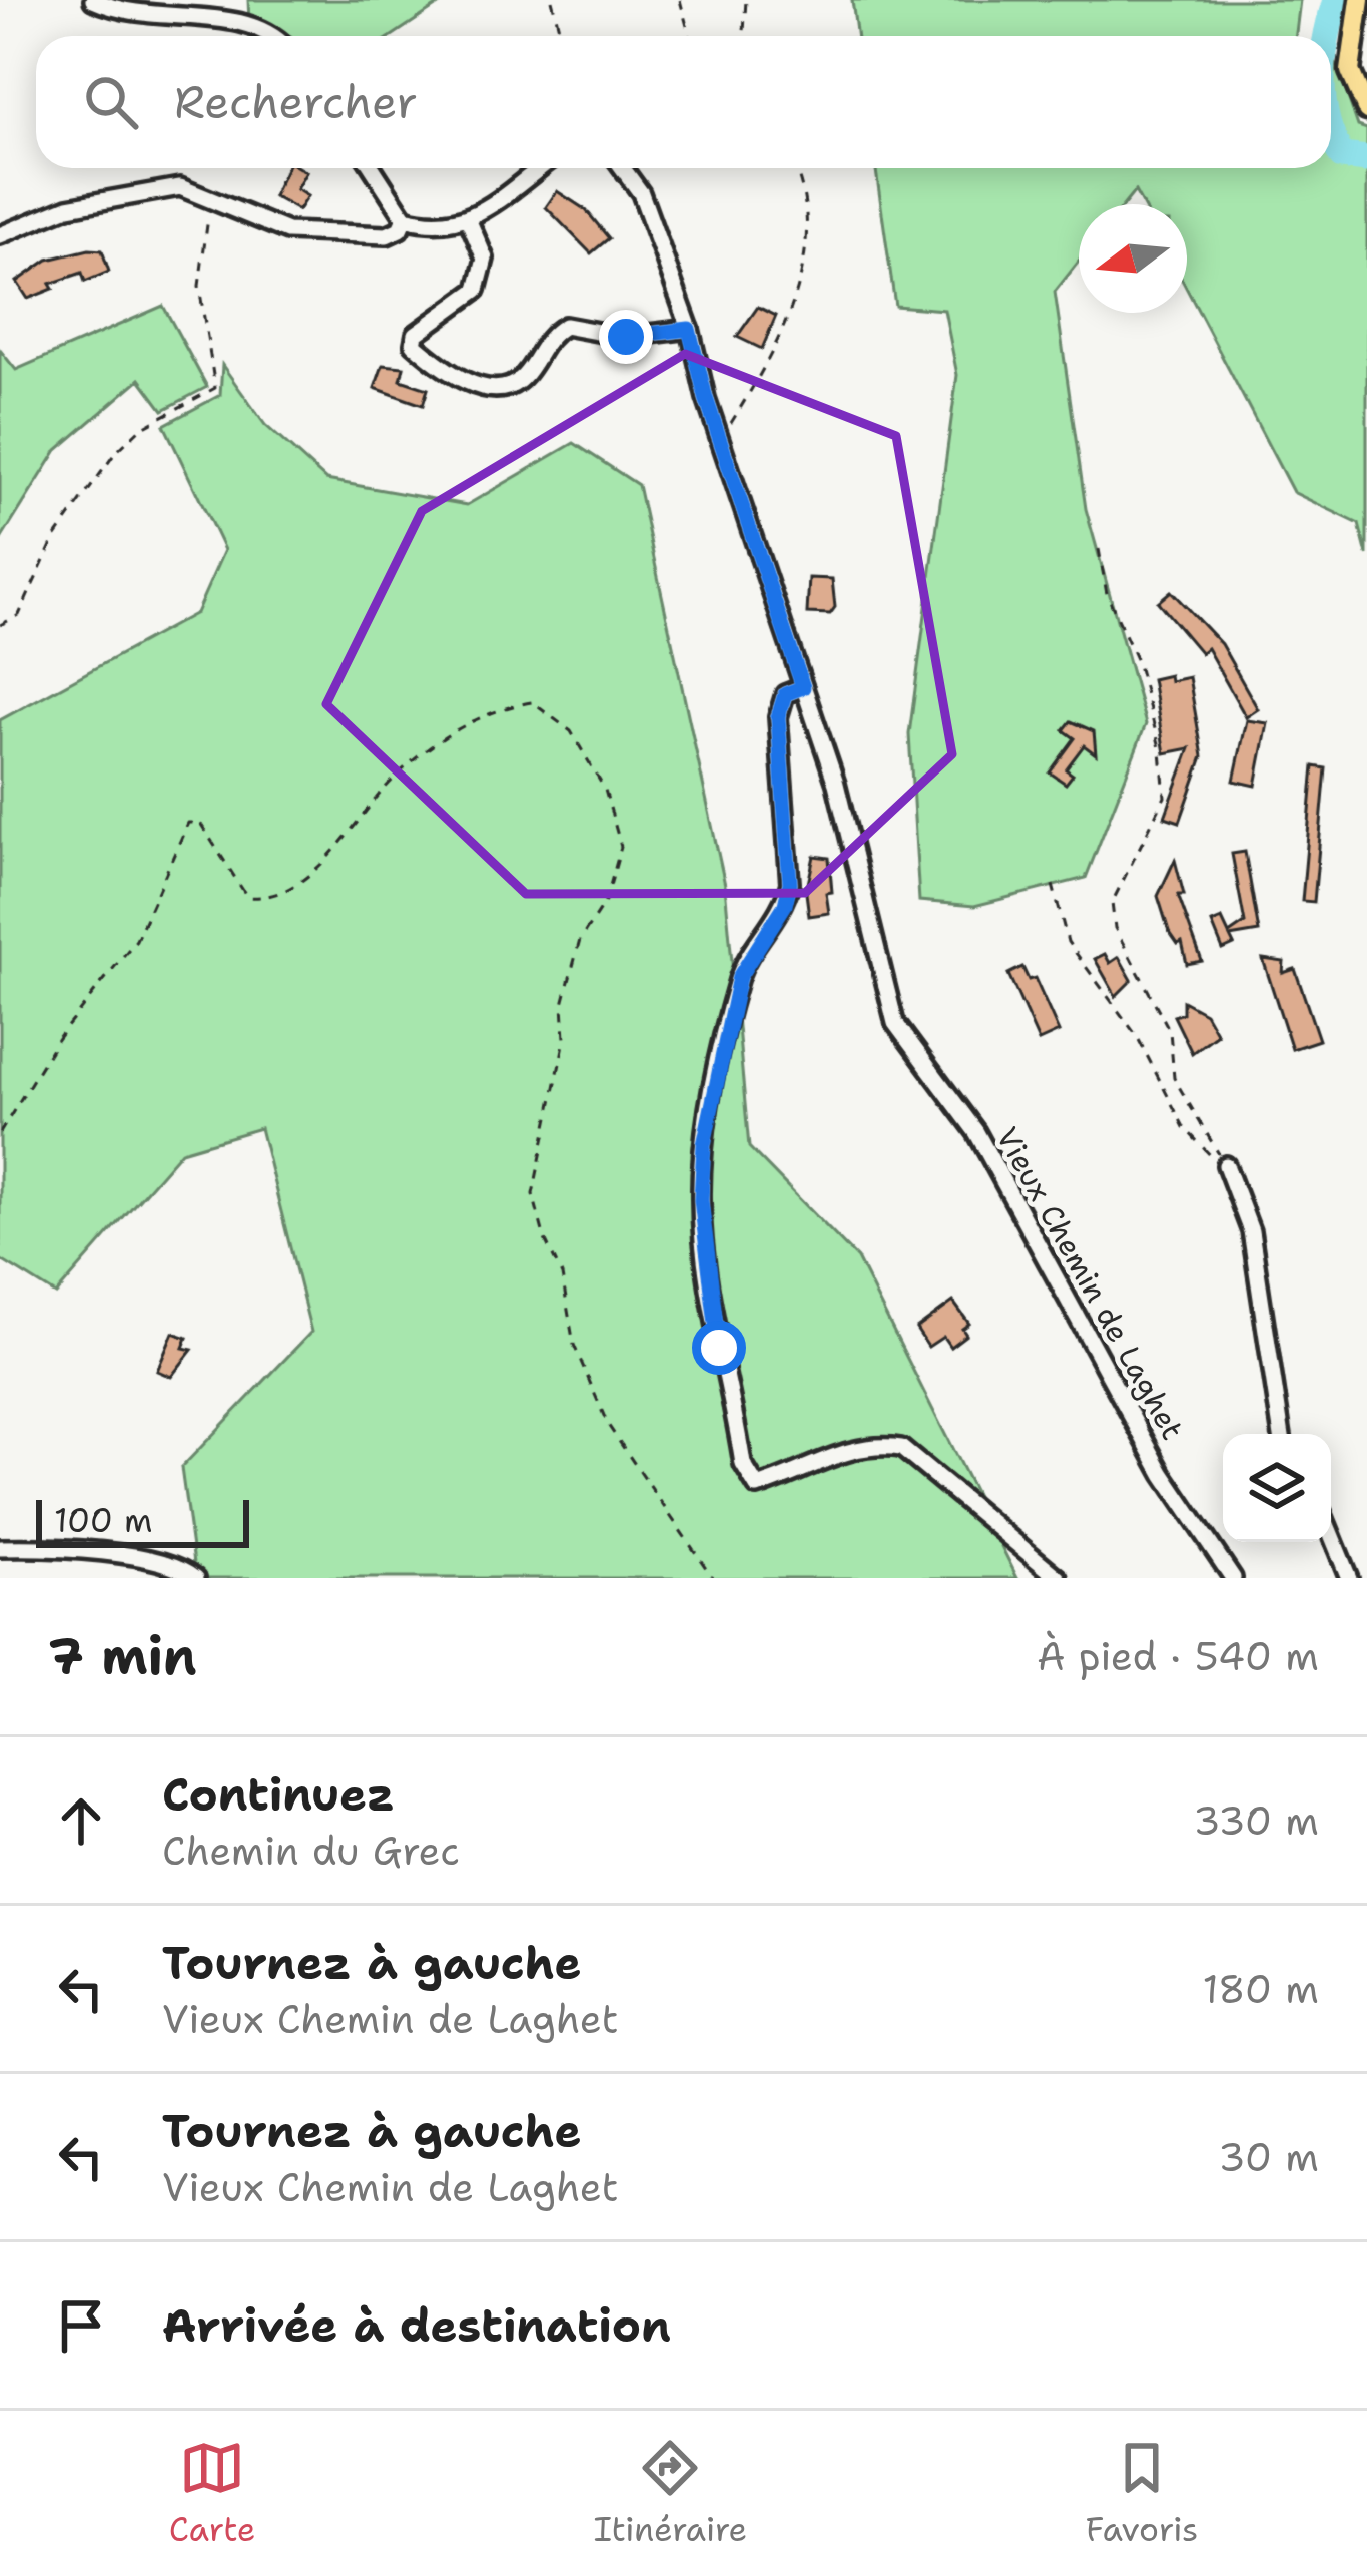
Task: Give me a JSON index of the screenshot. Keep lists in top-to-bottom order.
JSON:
{
  "streets": {
    "street": ["Vieux Chemin de Laghet"]
  },
  "scale_bar": "100 m",
  "north": "left",
  "page": {
    "search": "Rechercher",
    "scale": "100 m",
    "heading": ["7 min", "À pied · 540 m"],
    "list": [
      ["Continuez", "Chemin du Grec", "330 m"],
      ["Tournez à gauche", "Vieux Chemin de Laghet", "180 m"],
      ["Tournez à gauche", "Vieux Chemin de Laghet", "30 m"],
      "Arrivée à destination"
    ],
    "nav": ["Carte", "Itinéraire", "Favoris"]
  }
}
